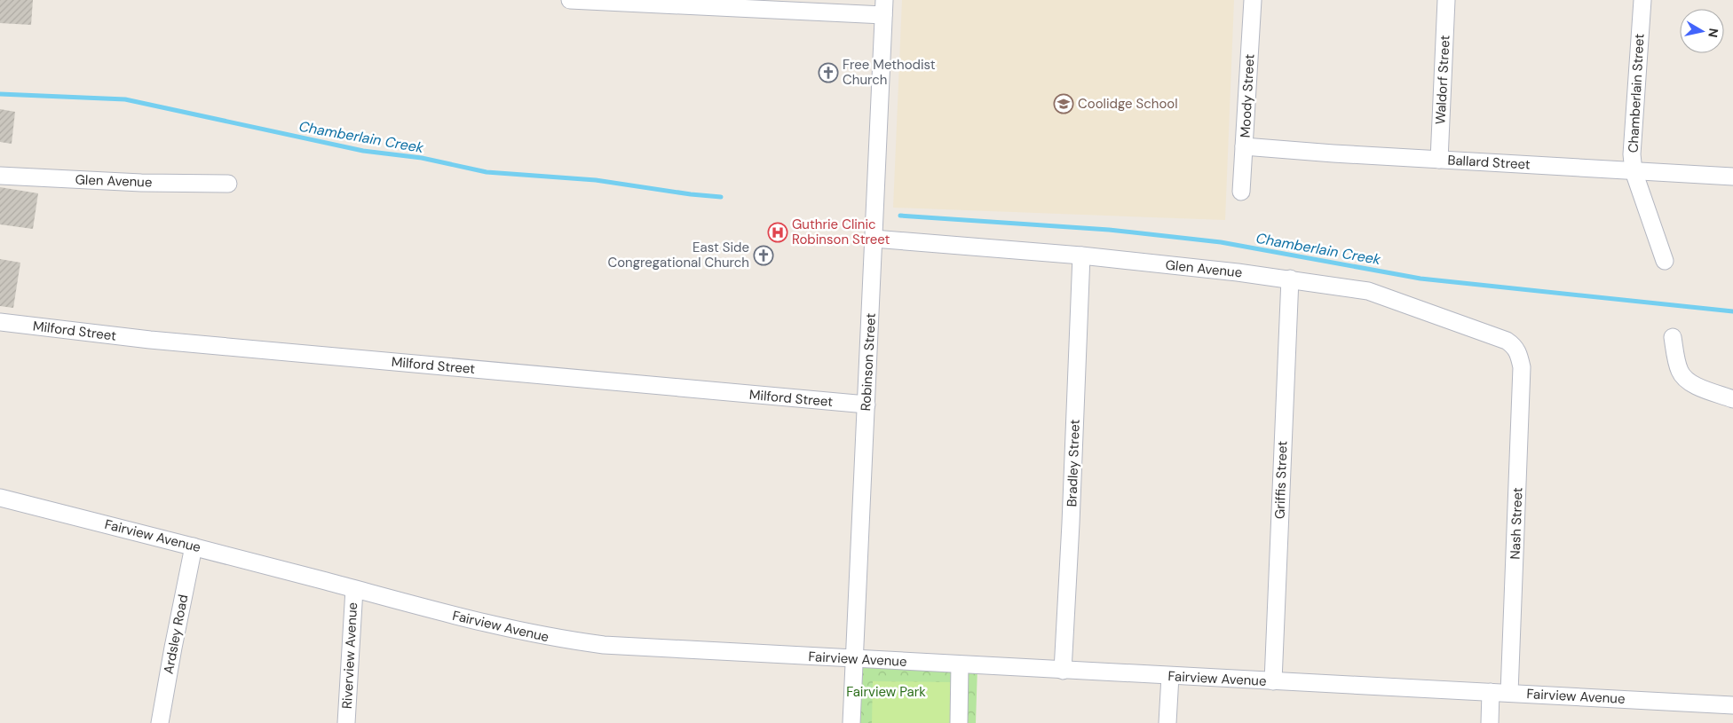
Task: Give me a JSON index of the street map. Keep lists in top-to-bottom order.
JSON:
{
  "streets": {
    "street": [
      "Waldorf Street",
      "Chamberlain Street",
      "Moody Street",
      "Ballard Street",
      "Glen Avenue",
      "Milford Street",
      "Robinson Street",
      "Bradley Street",
      "Griffis Street",
      "Nash Street",
      "Fairview Avenue",
      "Ardsley Road",
      "Riverview Avenue"
    ]
  },
  "crossings": [
    ["Waldorf Street", "Ballard Street"],
    ["Chamberlain Street", "Ballard Street"],
    ["Moody Street", "Ballard Street"],
    ["Glen Avenue", "Robinson Street"],
    ["Glen Avenue", "Bradley Street"],
    ["Glen Avenue", "Griffis Street"],
    ["Glen Avenue", "Nash Street"],
    ["Milford Street", "Robinson Street"],
    ["Robinson Street", "Fairview Avenue"],
    ["Bradley Street", "Fairview Avenue"],
    ["Griffis Street", "Fairview Avenue"],
    ["Nash Street", "Fairview Avenue"],
    ["Fairview Avenue", "Ardsley Road"],
    ["Fairview Avenue", "Riverview Avenue"]
  ],
  "water": ["Chamberlain Creek"],
  "parks": ["Fairview Park"],
  "places": {
    "church": ["Free Methodist Church", "East Side Congregational Church"],
    "school or university": ["Coolidge School"],
    "hospital": ["Guthrie Clinic Robinson Street"]
  },
  "north": "right"
}
